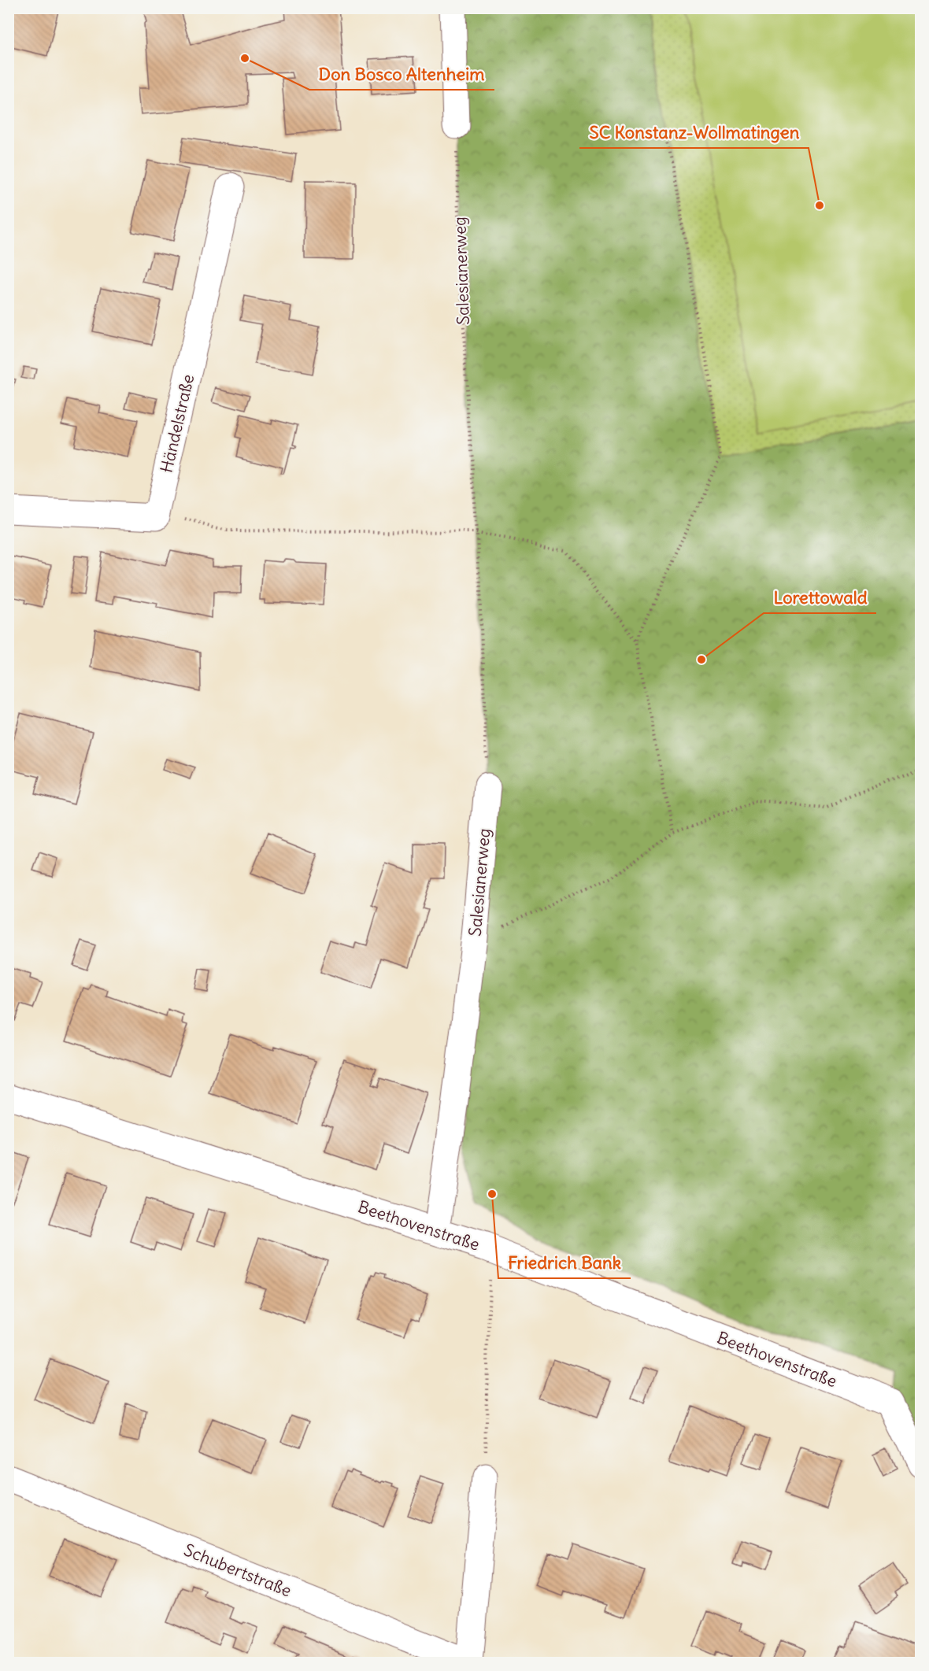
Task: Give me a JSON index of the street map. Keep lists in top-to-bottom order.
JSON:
{
  "streets": {
    "street": [
      "Salesianerweg",
      "Händelstraße",
      "Beethovenstraße",
      "Schubertstraße"
    ]
  },
  "crossings": [
    ["Salesianerweg", "Beethovenstraße"]
  ],
  "places": [
    "Don Bosco Altenheim",
    "SC Konstanz-Wollmatingen",
    "Lorettowald",
    "Friedrich Bank"
  ]
}
